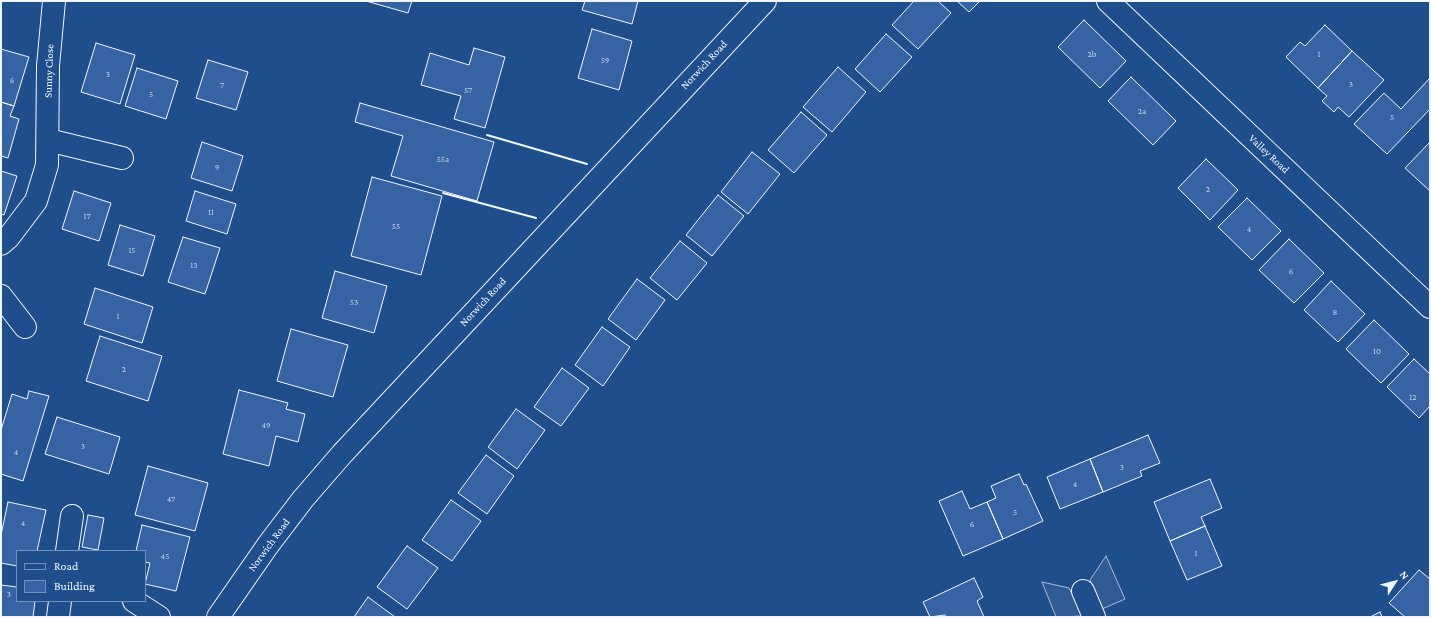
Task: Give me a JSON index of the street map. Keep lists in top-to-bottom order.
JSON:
{
  "streets": {
    "street": ["Norwich Road", "Sunny Close", "Valley Road"]
  },
  "house_numbers": [
    "2b",
    "1",
    "59",
    "3",
    "6",
    "3",
    "7",
    "57",
    "5",
    "2a",
    "5",
    "55a",
    "9",
    "2",
    "11",
    "17",
    "55",
    "4",
    "15",
    "13",
    "6",
    "53",
    "8",
    "1",
    "10",
    "2",
    "12",
    "49",
    "3",
    "4",
    "3",
    "4",
    "47",
    "5",
    "4",
    "6",
    "1",
    "45",
    "3"
  ],
  "legend": ["Road", "Building"],
  "north": "top right"
}
